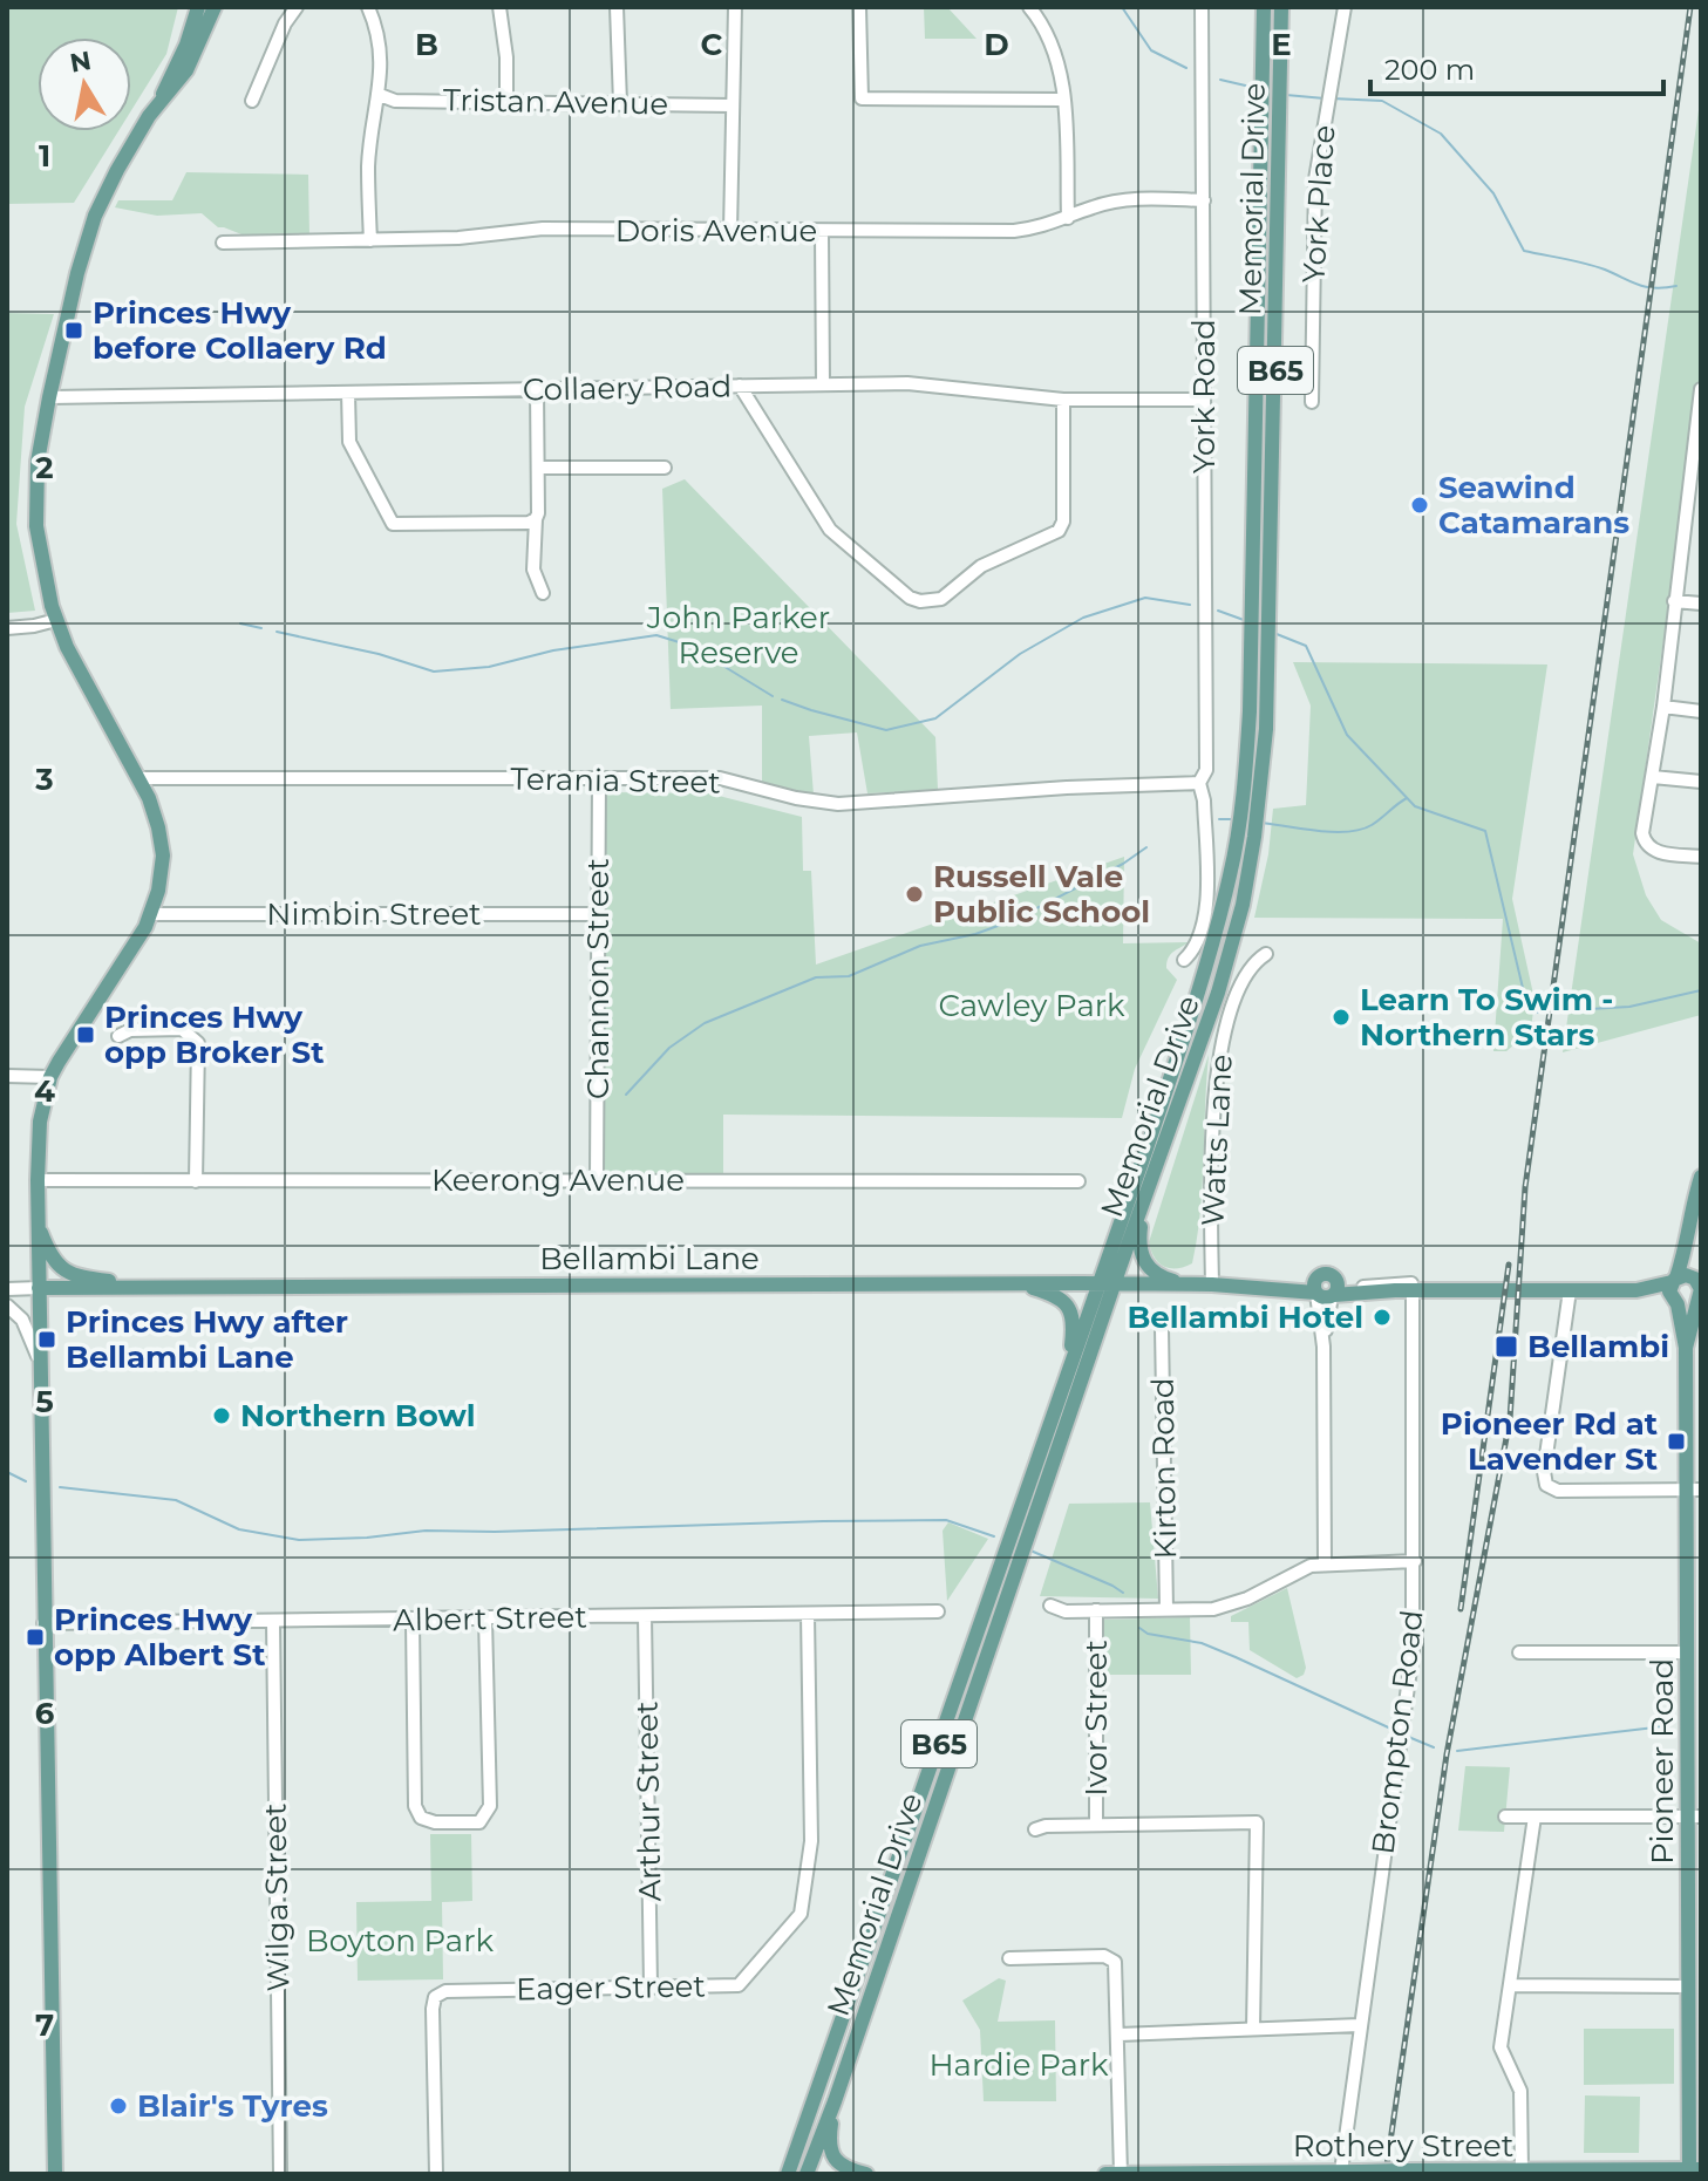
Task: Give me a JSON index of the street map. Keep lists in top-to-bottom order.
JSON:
{
  "streets": {
    "main road": [
      "Memorial Drive",
      "B65",
      "Bellambi Lane",
      "Pioneer Road",
      "Rothery Street"
    ],
    "street": [
      "Tristan Avenue",
      "York Place",
      "Doris Avenue",
      "Collaery Road",
      "York Road",
      "Terania Street",
      "Nimbin Street",
      "Channon Street",
      "Watts Lane",
      "Keerong Avenue",
      "Kirton Road",
      "Albert Street",
      "Ivor Street",
      "Brompton Road",
      "Arthur Street",
      "Wilga Street",
      "Eager Street"
    ]
  },
  "crossings": [
    ["Memorial Drive", "Bellambi Lane"],
    ["Doris Avenue", "York Road"],
    ["Collaery Road", "York Road"],
    ["York Road", "Terania Street"],
    ["Terania Street", "Channon Street"],
    ["Nimbin Street", "Channon Street"],
    ["Channon Street", "Keerong Avenue"],
    ["Watts Lane", "Bellambi Lane"],
    ["Albert Street", "Arthur Street"],
    ["Albert Street", "Wilga Street"],
    ["Albert Street", "Eager Street"],
    ["Brompton Road", "Rothery Street"],
    ["Pioneer Road", "Rothery Street"],
    ["Arthur Street", "Eager Street"]
  ],
  "parks": [
    "John Parker Reserve",
    "Cawley Park",
    "Boyton Park",
    "Hardie Park"
  ],
  "places": {
    "transit": [
      "Princes Hwy before Collaery Rd",
      "Princes Hwy opp Broker St",
      "Princes Hwy after Bellambi Lane",
      "Bellambi",
      "Pioneer Rd at Lavender St",
      "Princes Hwy opp Albert St"
    ],
    "other": [
      "Seawind Catamarans",
      "Russell Vale Public School",
      "Learn To Swim - Northern Stars",
      "Bellambi Hotel",
      "Northern Bowl",
      "Blair's Tyres"
    ]
  },
  "scale_bar": "200 m",
  "north": "top",
  "grid": {
    "columns": [
      "B",
      "C",
      "D",
      "E"
    ],
    "rows": [
      "1",
      "2",
      "3",
      "4",
      "5",
      "6",
      "7"
    ]
  }
}
